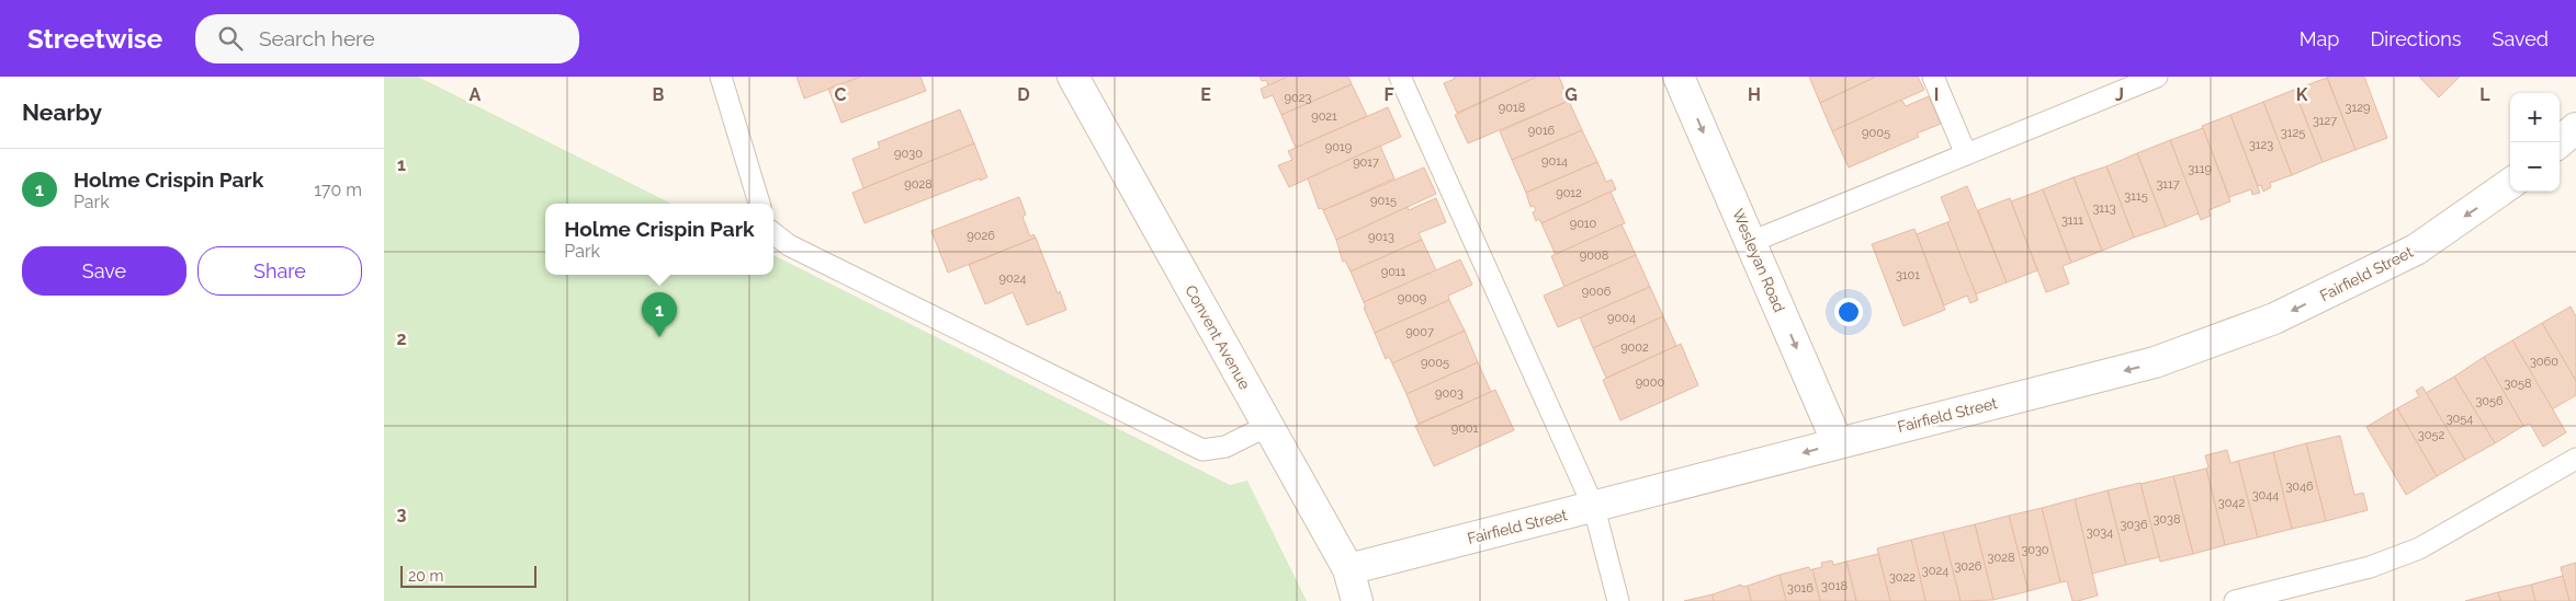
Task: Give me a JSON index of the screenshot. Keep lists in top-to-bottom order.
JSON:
{
  "streets": {
    "street": ["Wesleyan Road", "Fairfield Street", "Convent Avenue"]
  },
  "crossings": [
    ["Wesleyan Road", "Fairfield Street"],
    ["Fairfield Street", "Convent Avenue"]
  ],
  "one_way": ["Wesleyan Road", "Fairfield Street"],
  "house_numbers": [
    "9023",
    "9018",
    "3129",
    "9021",
    "3127",
    "9016",
    "9005",
    "3125",
    "3123",
    "9019",
    "9030",
    "9014",
    "9017",
    "3119",
    "9028",
    "3117",
    "9012",
    "3115",
    "9015",
    "3113",
    "3111",
    "9010",
    "9026",
    "9013",
    "9008",
    "9011",
    "3101",
    "9024",
    "9006",
    "9009",
    "9004",
    "9007",
    "9002",
    "3060",
    "9005",
    "9000",
    "3058",
    "9003",
    "3056",
    "3054",
    "9001",
    "3052",
    "3046",
    "3044",
    "3042",
    "3038",
    "3036",
    "3034",
    "3030",
    "3028",
    "3026",
    "3024",
    "3022",
    "3018",
    "3016"
  ],
  "scale_bar": "20 m",
  "page": {
    "header": "Streetwise",
    "search": "Search here",
    "nav": ["Map", "Directions", "Saved"],
    "heading": "Nearby",
    "map_buttons": ["+", "−"],
    "list": [
      {
        "mark": "1",
        "name": "Holme Crispin Park",
        "note": "Park",
        "value": "170 m"
      }
    ],
    "popup": ["Holme Crispin Park", "Park"],
    "buttons": ["Save", "Share"],
    "pins": "1",
    "scale": "20 m"
  },
  "grid": {
    "columns": [
      "A",
      "B",
      "C",
      "D",
      "E",
      "F",
      "G",
      "H",
      "I",
      "J",
      "K",
      "L"
    ],
    "rows": ["1", "2", "3"]
  }
}
